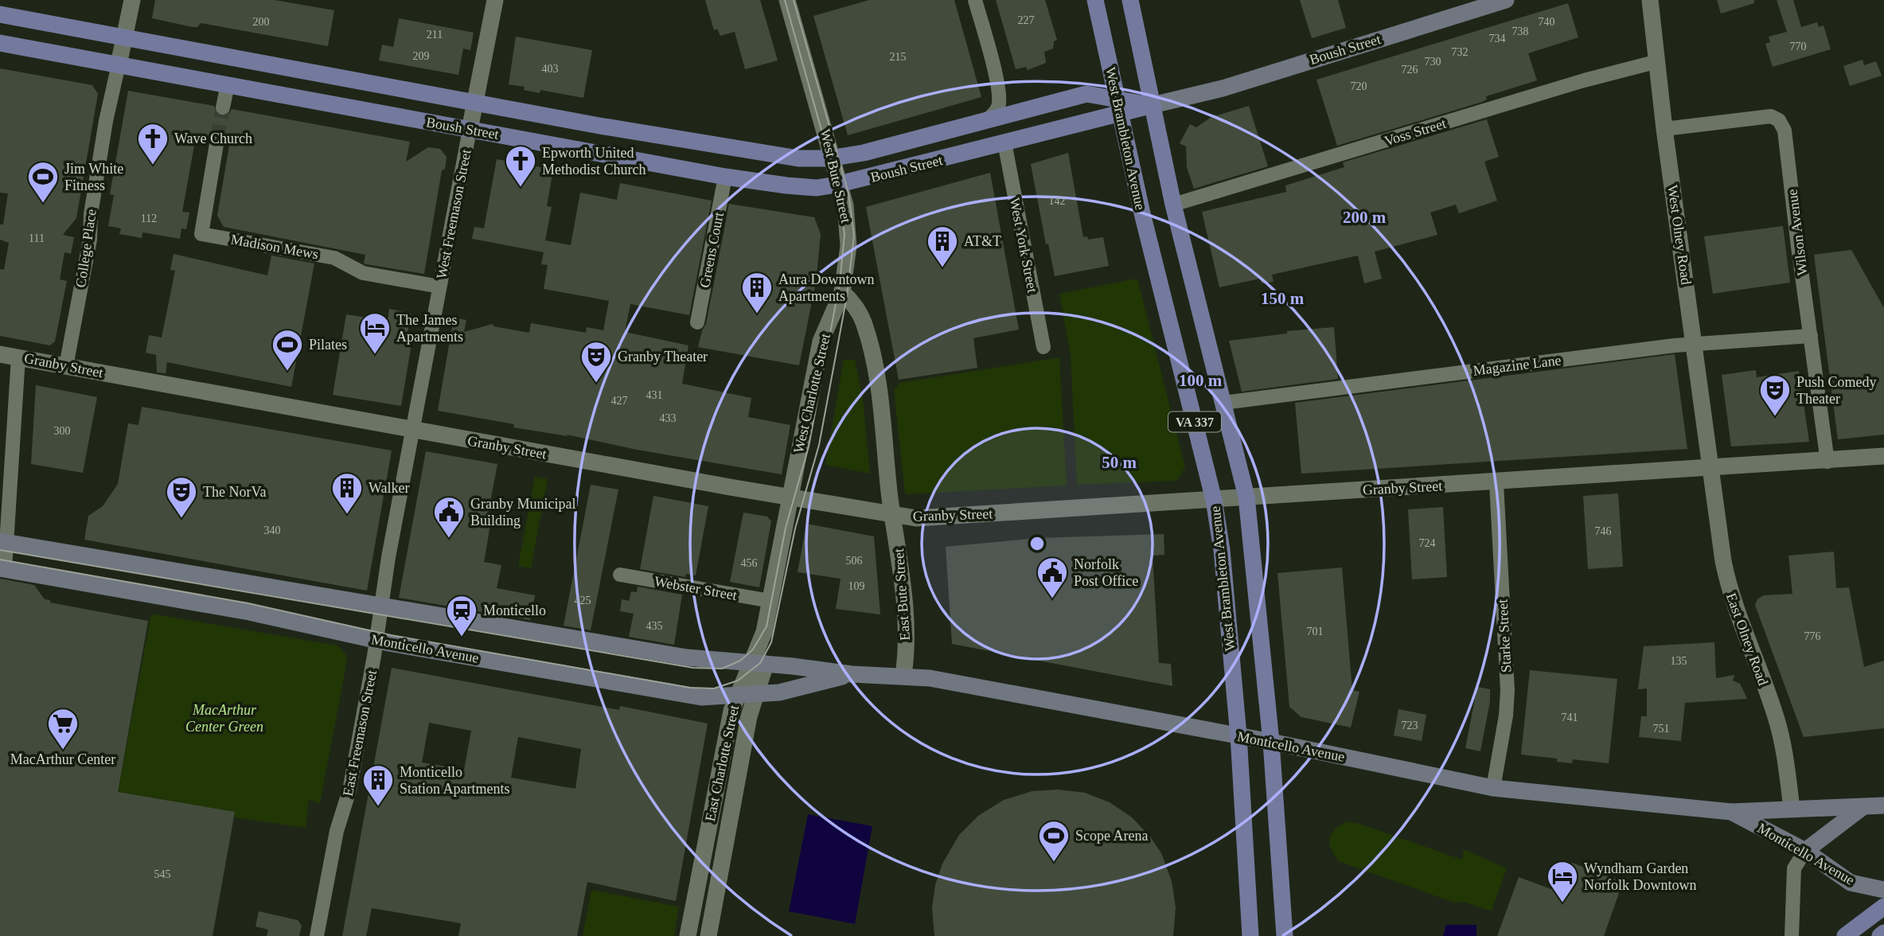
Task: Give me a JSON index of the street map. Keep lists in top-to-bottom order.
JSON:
{
  "streets": {
    "main road": [
      "Boush Street",
      "West Brambleton Avenue",
      "VA 337",
      "Monticello Avenue"
    ],
    "street": [
      "Voss Street",
      "West Bute Street",
      "West Freemason Street",
      "Wilson Avenue",
      "West Olney Road",
      "West York Street",
      "Madison Mews",
      "College Place",
      "Greens Court",
      "Granby Street",
      "Magazine Lane",
      "West Charlotte Street",
      "Webster Street",
      "East Bute Street",
      "Starke Street",
      "East Olney Road",
      "East Freemason Street",
      "East Charlotte Street"
    ]
  },
  "crossings": [
    ["Boush Street", "West Brambleton Avenue"],
    ["Boush Street", "West Bute Street"],
    ["Boush Street", "West Freemason Street"],
    ["Boush Street", "West York Street"],
    ["Boush Street", "College Place"],
    ["Boush Street", "Greens Court"],
    ["Boush Street", "VA 337"],
    ["Voss Street", "West Olney Road"],
    ["Voss Street", "VA 337"],
    ["West Brambleton Avenue", "Granby Street"],
    ["West Brambleton Avenue", "Monticello Avenue"],
    ["West Bute Street", "West Charlotte Street"],
    ["West Freemason Street", "Madison Mews"],
    ["West Freemason Street", "Granby Street"],
    ["West Freemason Street", "East Freemason Street"],
    ["Wilson Avenue", "West Olney Road"],
    ["Wilson Avenue", "Granby Street"],
    ["Wilson Avenue", "Magazine Lane"],
    ["West Olney Road", "Granby Street"],
    ["West Olney Road", "Magazine Lane"],
    ["West Olney Road", "East Olney Road"],
    ["College Place", "Granby Street"],
    ["Granby Street", "West Charlotte Street"],
    ["Granby Street", "VA 337"],
    ["Granby Street", "East Bute Street"],
    ["Granby Street", "Starke Street"],
    ["Granby Street", "East Olney Road"],
    ["Granby Street", "East Freemason Street"],
    ["Granby Street", "East Charlotte Street"],
    ["Magazine Lane", "VA 337"],
    ["West Charlotte Street", "East Charlotte Street"],
    ["VA 337", "Monticello Avenue"],
    ["Webster Street", "East Charlotte Street"],
    ["East Bute Street", "Monticello Avenue"],
    ["Starke Street", "Monticello Avenue"],
    ["East Olney Road", "Monticello Avenue"],
    ["Monticello Avenue", "East Freemason Street"],
    ["Monticello Avenue", "East Charlotte Street"]
  ],
  "parks": ["MacArthur Center Green"],
  "places": {
    "church": ["Wave Church", "Epworth United Methodist Church"],
    "sports": ["Jim White Fitness", "Pilates", "Scope Arena"],
    "building": [
      "AT&T",
      "Aura Downtown Apartments",
      "Walker",
      "Monticello Station Apartments"
    ],
    "hotel": ["The James Apartments", "Wyndham Garden Norfolk Downtown"],
    "theatre": ["Granby Theater", "Push Comedy Theater", "The NorVa"],
    "public building": ["Granby Municipal Building", "Norfolk Post Office"],
    "station": ["Monticello"],
    "supermarket": ["MacArthur Center"]
  },
  "house_numbers": [
    "227",
    "200",
    "740",
    "738",
    "211",
    "734",
    "770",
    "732",
    "209",
    "215",
    "730",
    "403",
    "726",
    "720",
    "142",
    "112",
    "111",
    "431",
    "427",
    "433",
    "300",
    "340",
    "746",
    "724",
    "506",
    "456",
    "109",
    "425",
    "435",
    "701",
    "776",
    "135",
    "741",
    "723",
    "751",
    "545"
  ],
  "rings": [
    "200 m",
    "150 m",
    "100 m",
    "50 m"
  ]
}
